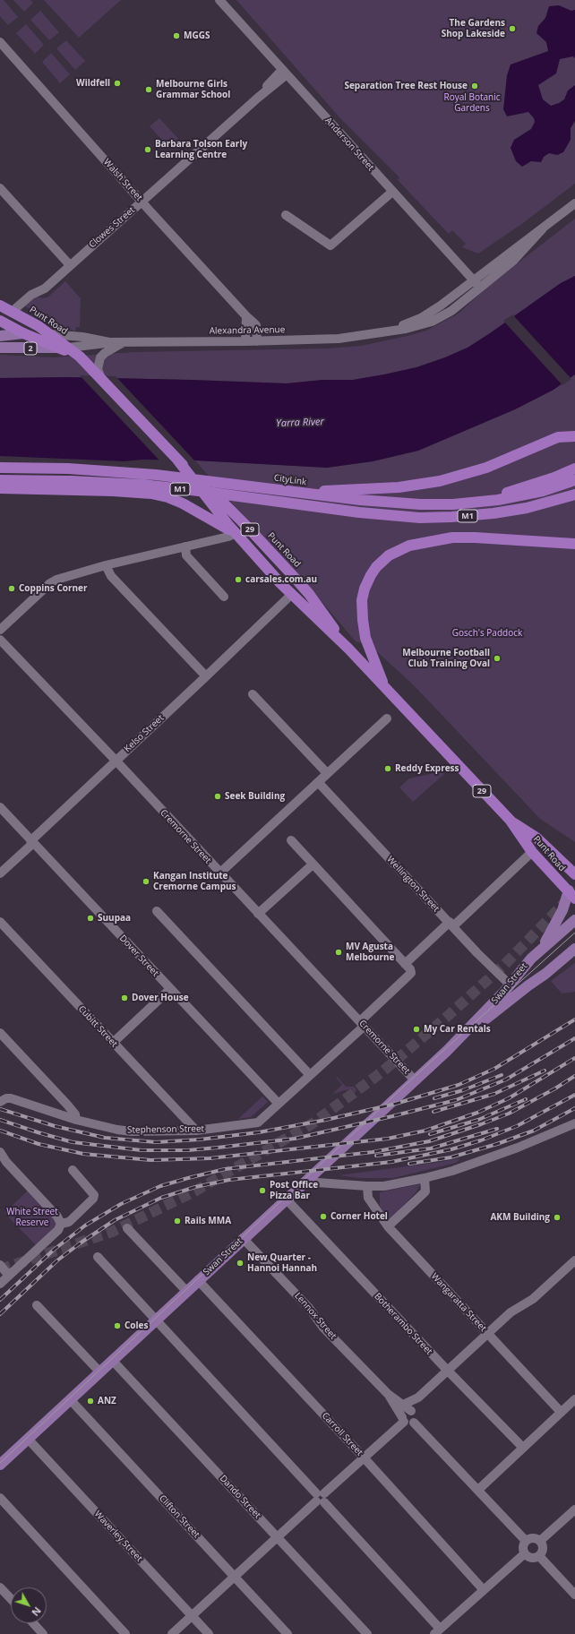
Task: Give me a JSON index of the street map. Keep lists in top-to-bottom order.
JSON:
{
  "streets": {
    "highway": [
      "Punt Road",
      "Alexandra Avenue",
      "2",
      "CityLink",
      "M1",
      "29"
    ],
    "main road": ["Swan Street"],
    "street": [
      "Anderson Street",
      "Walsh Street",
      "Clowes Street",
      "Kelso Street",
      "Cremorne Street",
      "Wellington Street",
      "Dover Street",
      "Cubitt Street",
      "Stephenson Street",
      "Wangaratta Street",
      "Lennox Street",
      "Botherambo Street",
      "Carroll Street",
      "Dando Street",
      "Clifton Street",
      "Waverley Street"
    ]
  },
  "crossings": [
    ["Anderson Street", "Clowes Street"],
    ["Anderson Street", "Alexandra Avenue"],
    ["Walsh Street", "Clowes Street"],
    ["Walsh Street", "Alexandra Avenue"],
    ["Clowes Street", "Punt Road"],
    ["Punt Road", "Alexandra Avenue"],
    ["Punt Road", "Kelso Street"],
    ["CityLink", "M1"],
    ["Kelso Street", "Cremorne Street"],
    ["Kelso Street", "Dover Street"],
    ["Cremorne Street", "Swan Street"],
    ["Cremorne Street", "Stephenson Street"],
    ["Wellington Street", "Swan Street"],
    ["Dover Street", "Stephenson Street"],
    ["Swan Street", "Lennox Street"],
    ["Swan Street", "Botherambo Street"],
    ["Swan Street", "Carroll Street"],
    ["Swan Street", "Dando Street"],
    ["Swan Street", "Clifton Street"],
    ["Swan Street", "Waverley Street"],
    ["Cubitt Street", "Stephenson Street"]
  ],
  "water": ["Yarra River"],
  "parks": ["Royal Botanic Gardens", "Gosch's Paddock", "White Street Reserve"],
  "places": [
    "The Gardens Shop Lakeside",
    "MGGS",
    "Wildfell",
    "Separation Tree Rest House",
    "Melbourne Girls Grammar School",
    "Barbara Tolson Early Learning Centre",
    "carsales.com.au",
    "Coppins Corner",
    "Melbourne Football Club Training Oval",
    "Reddy Express",
    "Seek Building",
    "Kangan Institute Cremorne Campus",
    "Suupaa",
    "MV Agusta Melbourne",
    "Dover House",
    "My Car Rentals",
    "Post Office Pizza Bar",
    "Corner Hotel",
    "AKM Building",
    "Rails MMA",
    "New Quarter - Hannoi Hannah",
    "Coles",
    "ANZ"
  ],
  "north": "bottom right"
}
